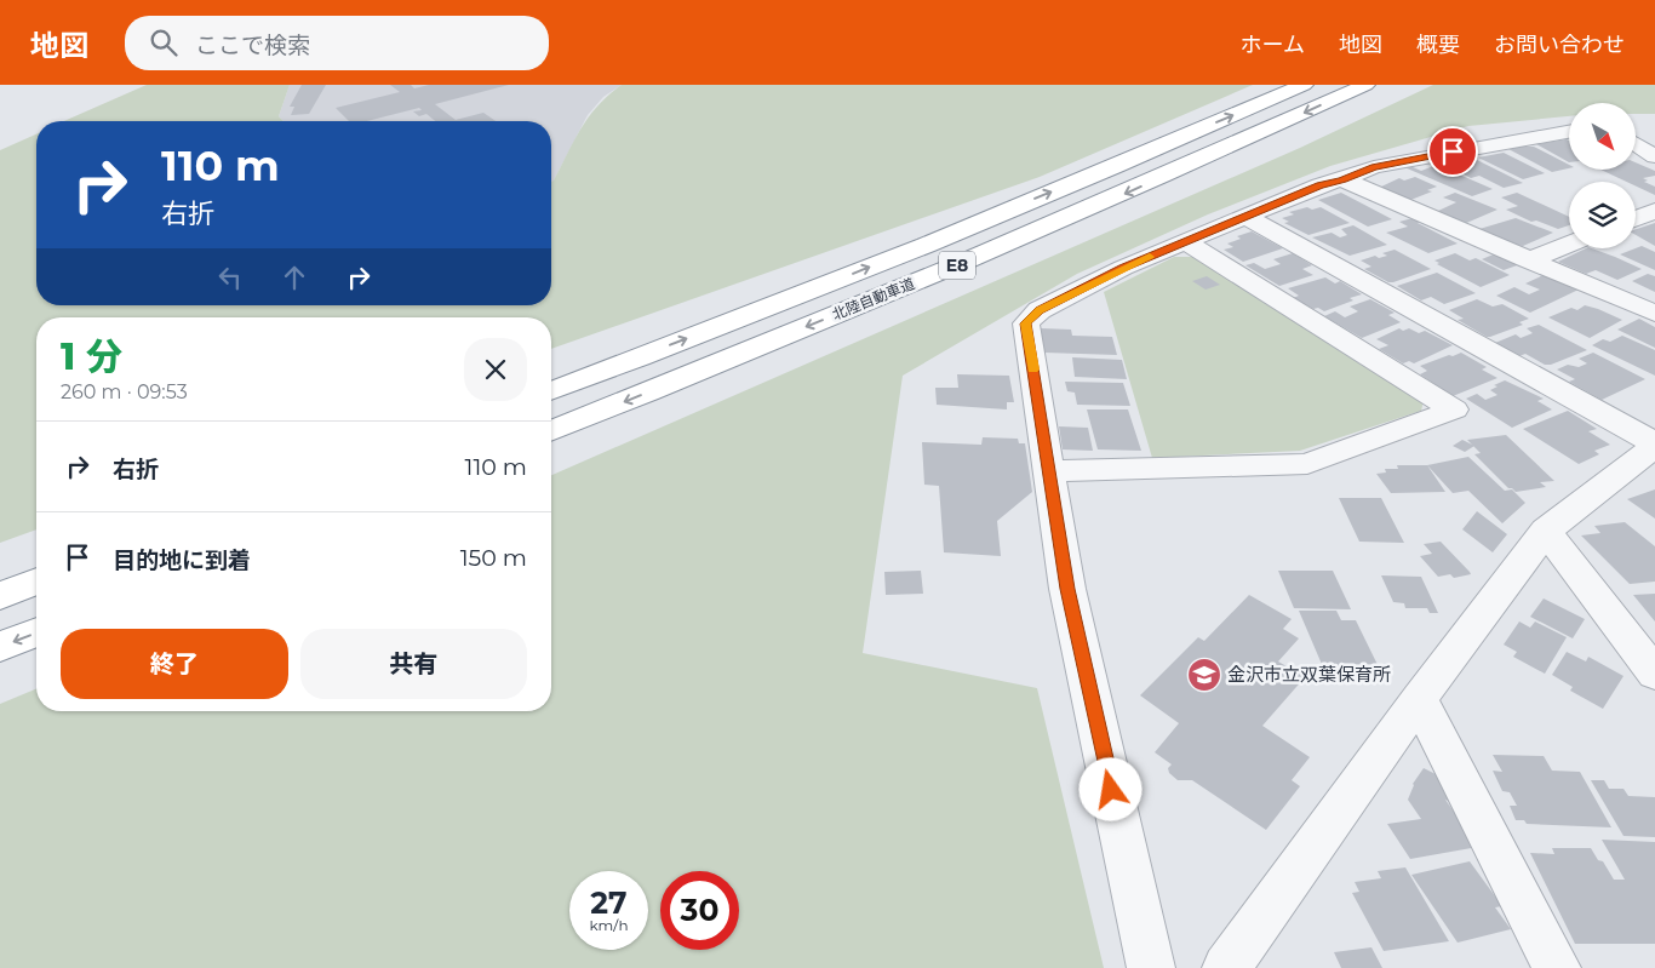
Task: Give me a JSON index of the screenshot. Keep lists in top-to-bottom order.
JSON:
{
  "streets": {
    "highway": ["E8", "北陸自動車道"]
  },
  "places": {
    "school or university": ["金沢市立双葉保育所"]
  },
  "north": "bottom right",
  "page": {
    "header": "地図",
    "search": "ここで検索",
    "nav": [
      "ホーム",
      "地図",
      "概要",
      "お問い合わせ"
    ],
    "turn": ["110 m", "右折"],
    "heading": ["1 分", "260 m · 09:53"],
    "list": [
      {
        "name": "右折",
        "value": "110 m"
      },
      {
        "name": "目的地に到着",
        "value": "150 m"
      }
    ],
    "buttons": ["終了", "共有"],
    "speed": "27 km/h",
    "limit": "30"
  }
}
